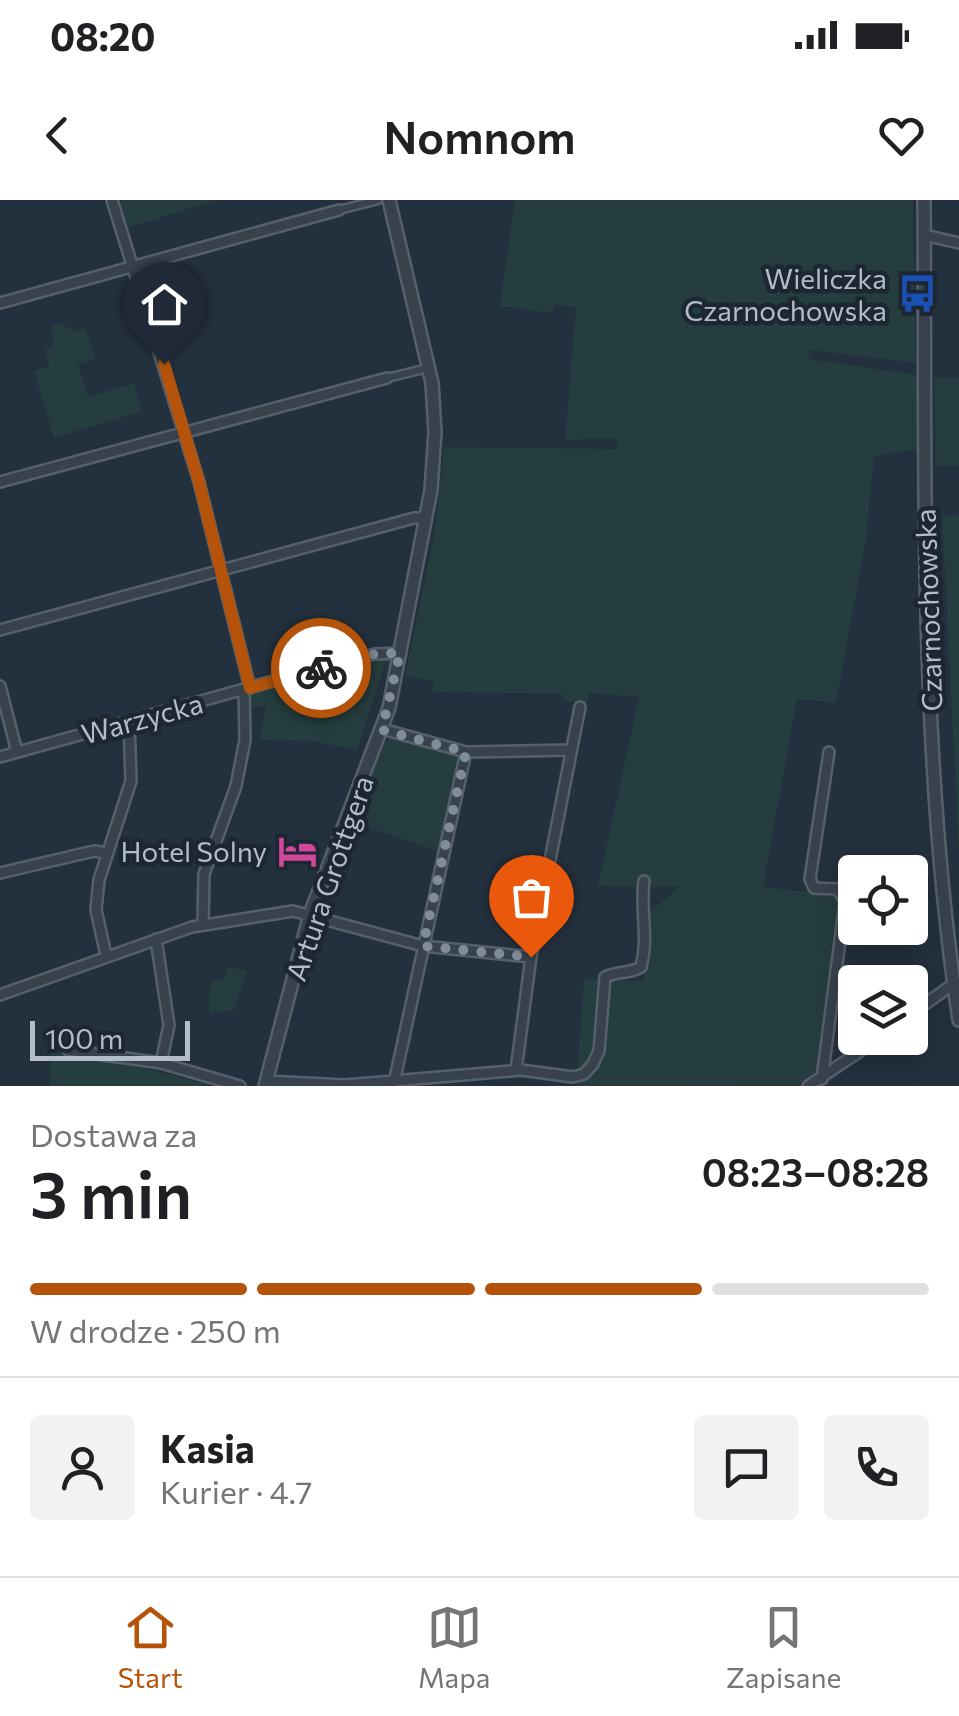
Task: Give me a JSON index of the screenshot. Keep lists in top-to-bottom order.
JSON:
{
  "streets": {
    "street": ["Czarnochowska", "Warzycka", "Artura Grottgera"]
  },
  "crossings": [
    ["Warzycka", "Artura Grottgera"]
  ],
  "places": {
    "bus stop": ["Wieliczka Czarnochowska"],
    "hotel": ["Hotel Solny"]
  },
  "scale_bar": "100 m",
  "page": {
    "status": "08:20",
    "header": "Nomnom",
    "scale": "100 m",
    "heading": ["3 min", "Dostawa za", "08:23–08:28"],
    "panel": ["Kasia", "Kurier · 4.7"],
    "bar": "W drodze · 250 m",
    "tabs": ["Start", "Mapa", "Zapisane"]
  }
}
